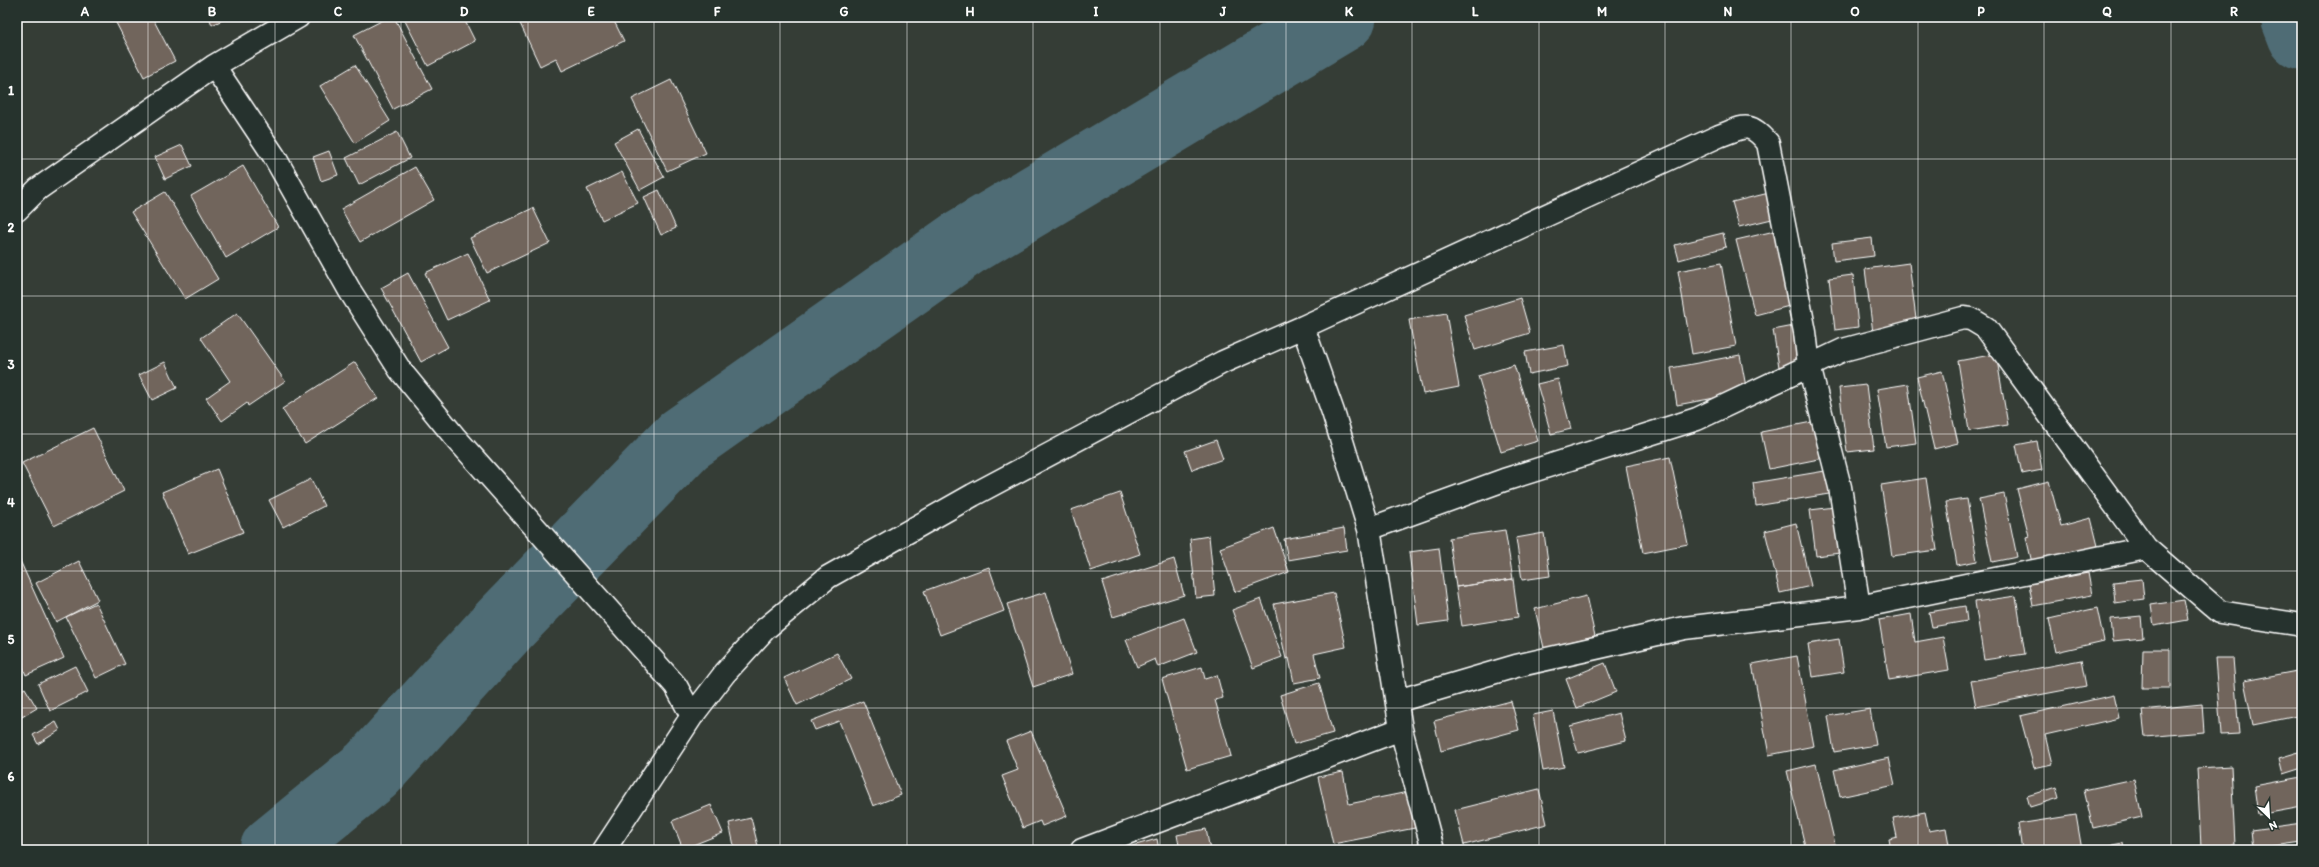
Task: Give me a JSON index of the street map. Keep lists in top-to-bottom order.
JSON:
{
  "north": "bottom right",
  "grid": {
    "columns": [
      "A",
      "B",
      "C",
      "D",
      "E",
      "F",
      "G",
      "H",
      "I",
      "J",
      "K",
      "L",
      "M",
      "N",
      "O",
      "P",
      "Q",
      "R"
    ],
    "rows": [
      "1",
      "2",
      "3",
      "4",
      "5",
      "6"
    ]
  }
}
